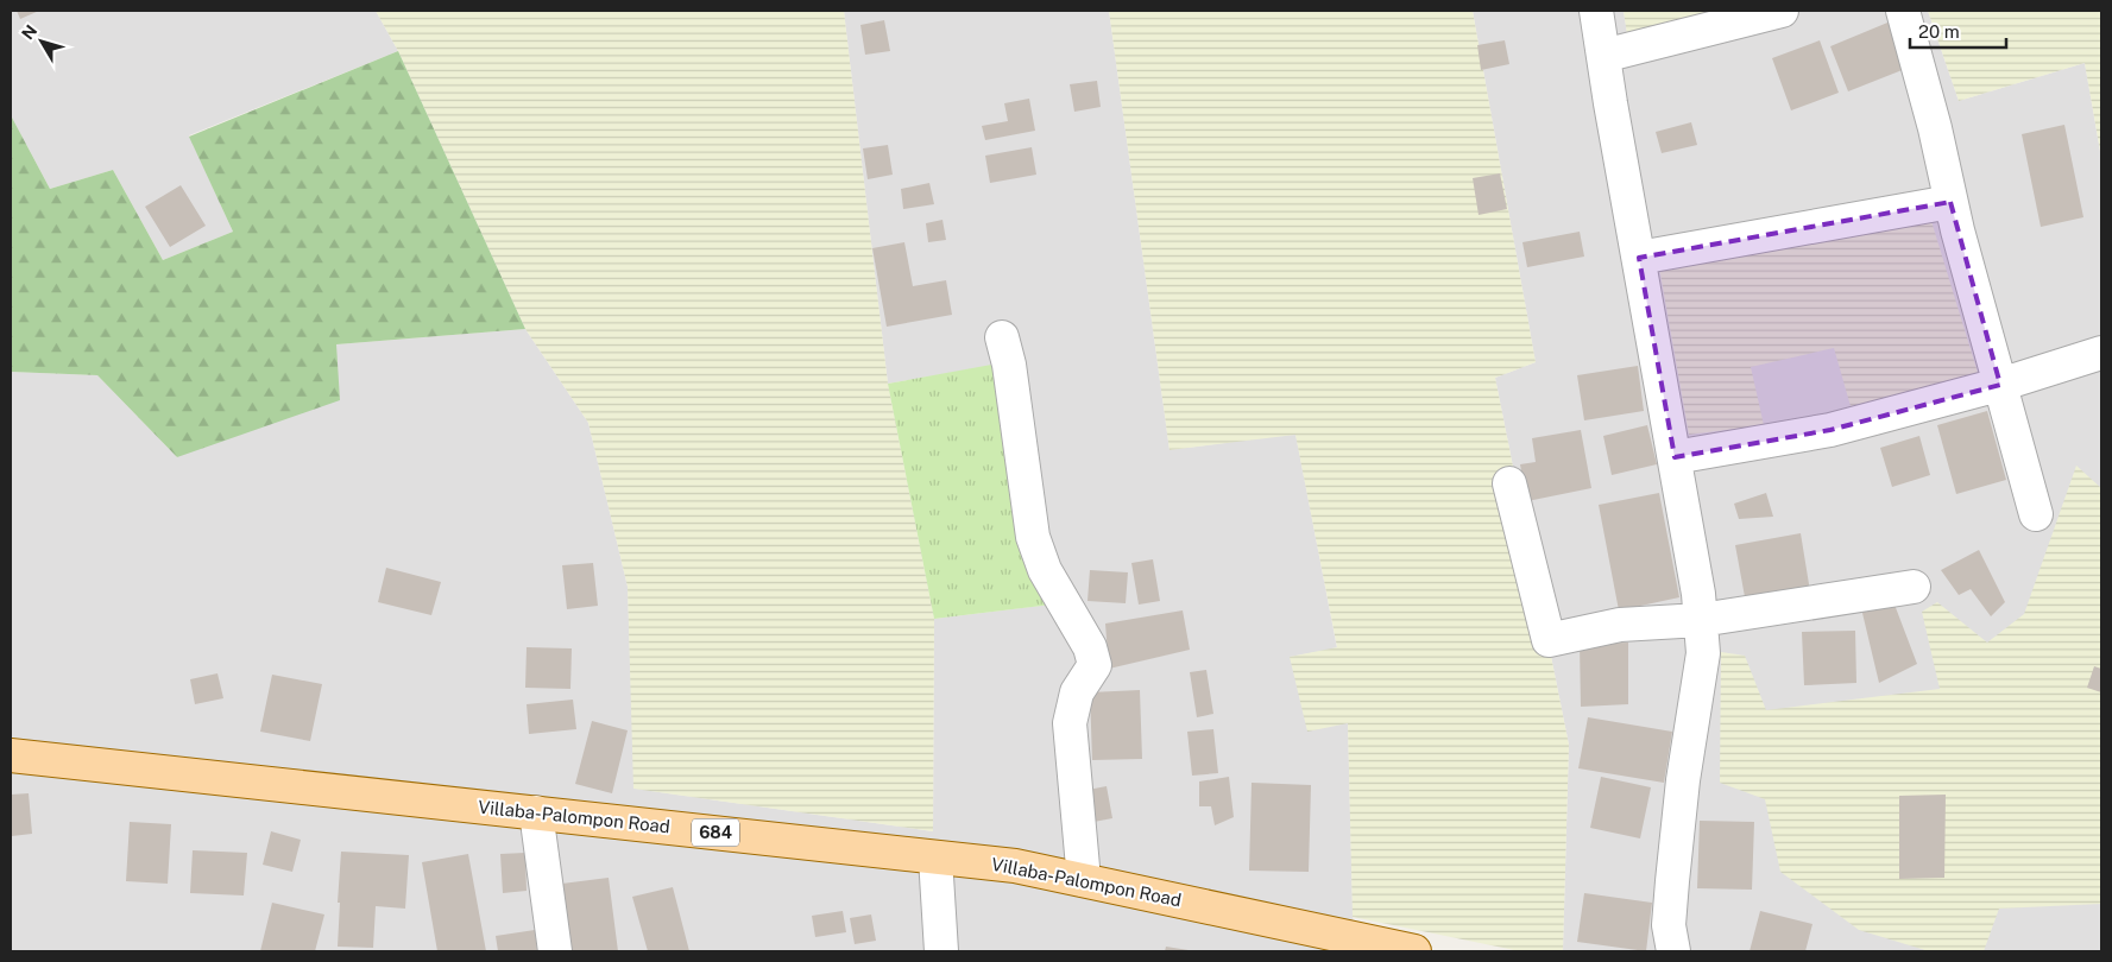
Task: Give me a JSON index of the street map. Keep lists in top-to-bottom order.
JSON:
{
  "streets": {
    "main road": ["Villaba-Palompon Road", "684"]
  },
  "scale_bar": "20 m",
  "north": "top left"
}
